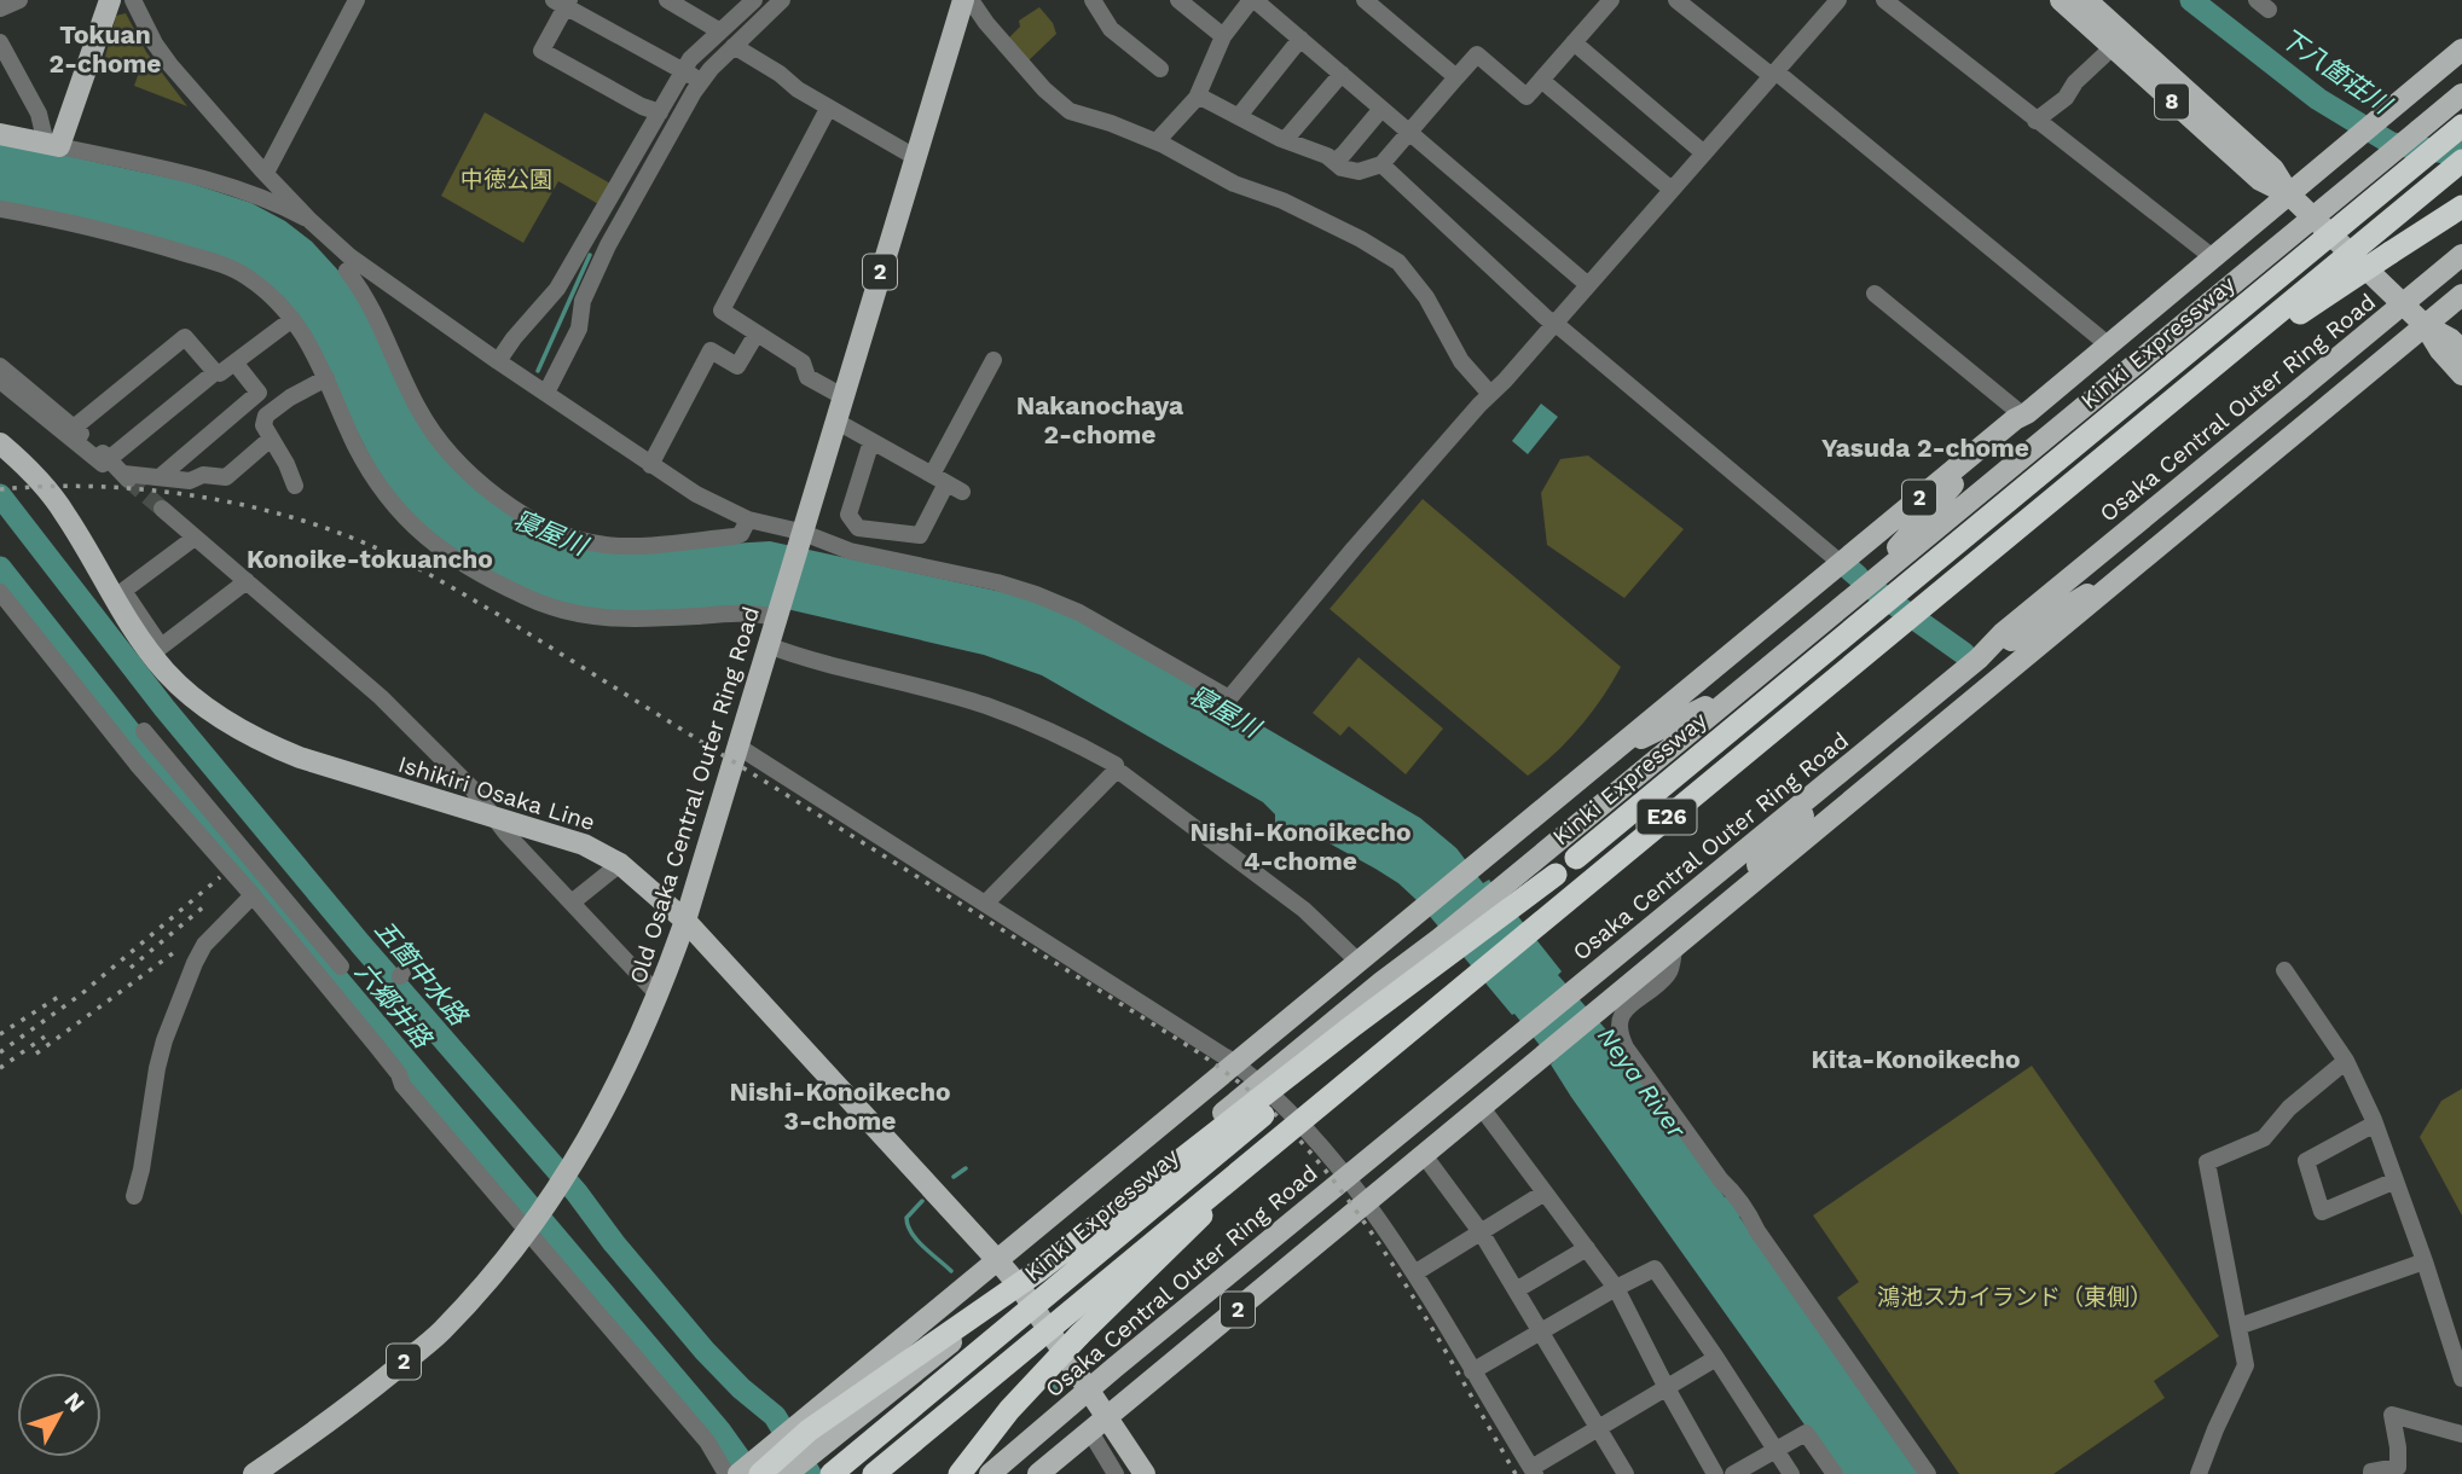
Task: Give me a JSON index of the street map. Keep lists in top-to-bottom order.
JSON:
{
  "streets": {
    "highway": ["Kinki Expressway", "E26"],
    "main road": [
      "8",
      "2",
      "Osaka Central Outer Ring Road",
      "Ishikiri Osaka Line",
      "Old Osaka Central Outer Ring Road"
    ]
  },
  "crossings": [
    ["8", "2"],
    ["2", "Ishikiri Osaka Line"],
    ["Osaka Central Outer Ring Road", "Ishikiri Osaka Line"],
    ["Ishikiri Osaka Line", "Old Osaka Central Outer Ring Road"]
  ],
  "districts": [
    "Tokuan 2-chome",
    "Nakanochaya 2-chome",
    "Yasuda 2-chome",
    "Konoike-tokuancho",
    "Nishi-Konoikecho 4-chome",
    "Kita-Konoikecho",
    "Nishi-Konoikecho 3-chome"
  ],
  "water": [
    "下八箇荘川",
    "寝屋川",
    "五箇中水路",
    "六郷井路",
    "Neya River"
  ],
  "parks": ["中徳公園", "鴻池スカイランド（東側）"],
  "north": "top right"
}
